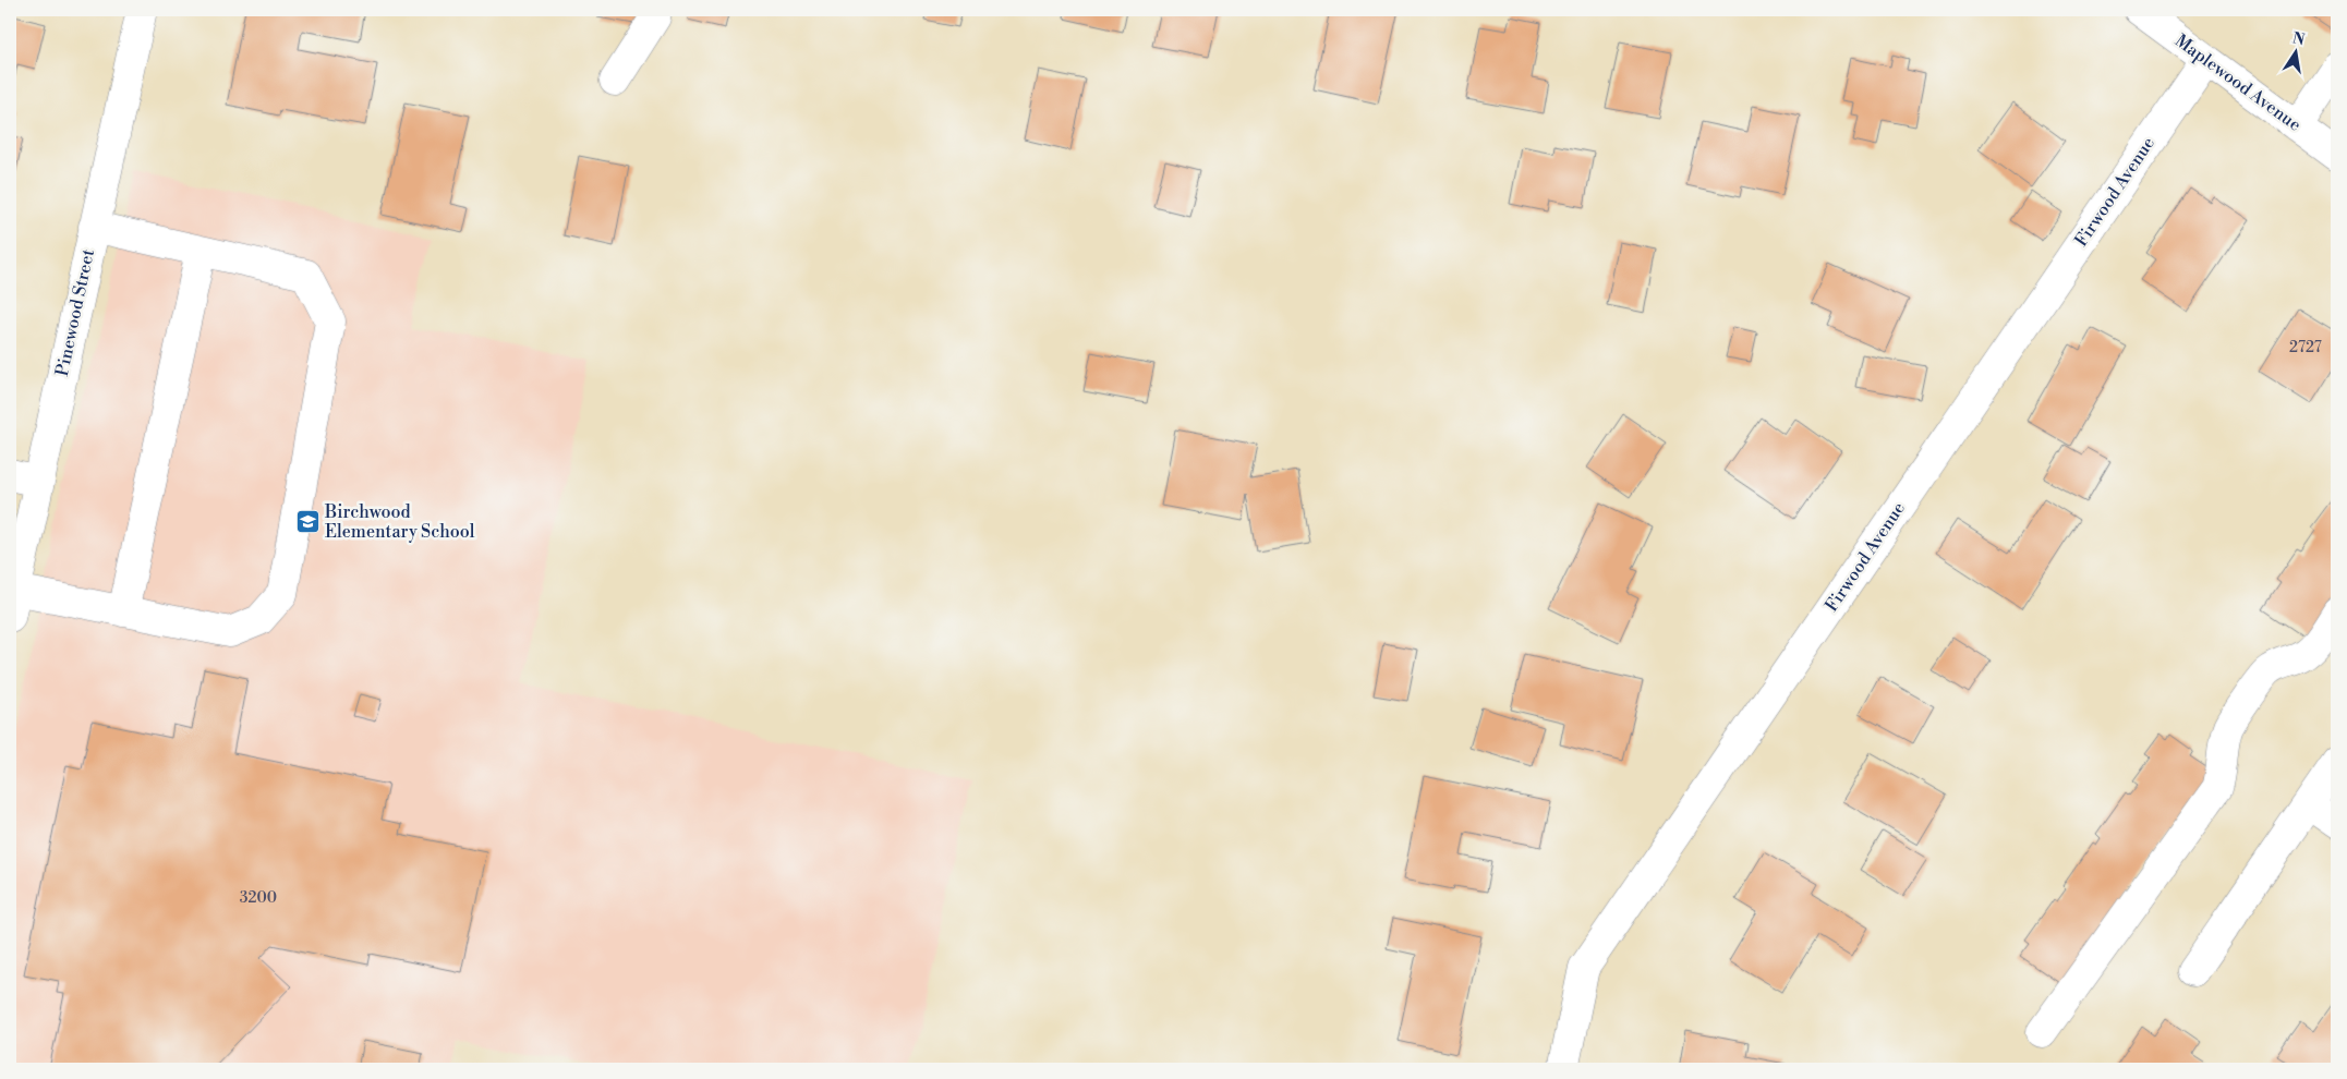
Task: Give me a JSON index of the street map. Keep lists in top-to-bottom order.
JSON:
{
  "streets": {
    "street": ["Maplewood Avenue", "Firwood Avenue", "Pinewood Street"]
  },
  "crossings": [
    ["Maplewood Avenue", "Firwood Avenue"]
  ],
  "places": {
    "school or university": ["Birchwood Elementary School"]
  },
  "house_numbers": ["2727", "3200"],
  "north": "top"
}
